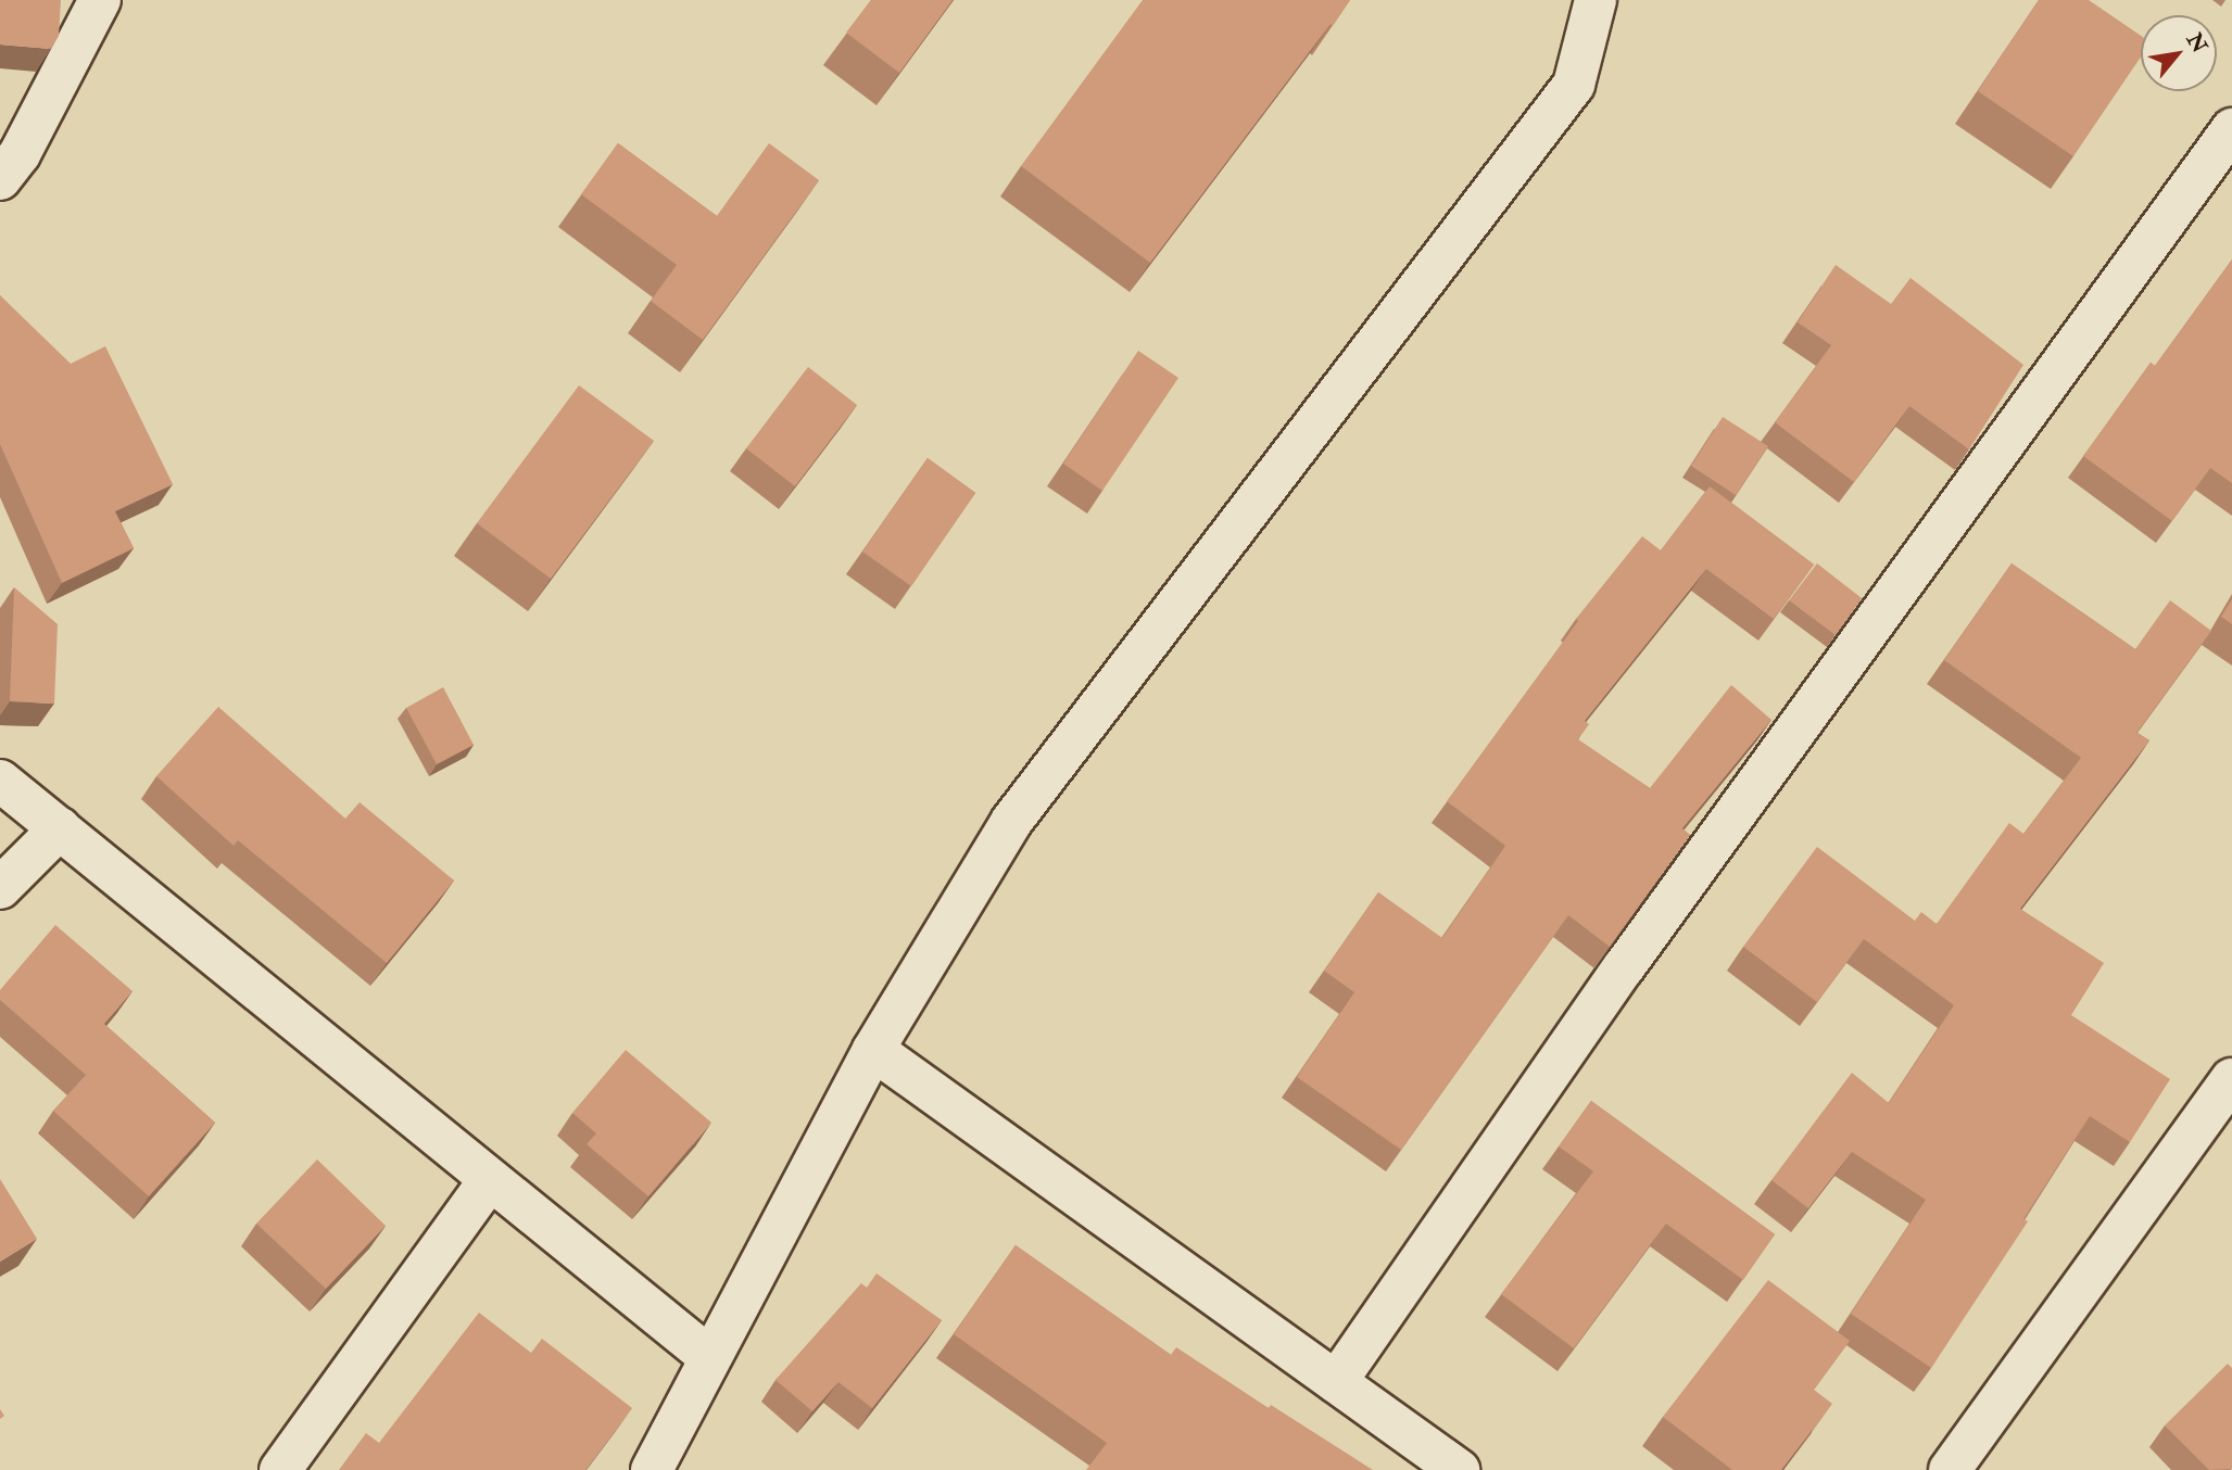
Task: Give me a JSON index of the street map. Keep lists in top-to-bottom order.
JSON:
{
  "north": "top right"
}
